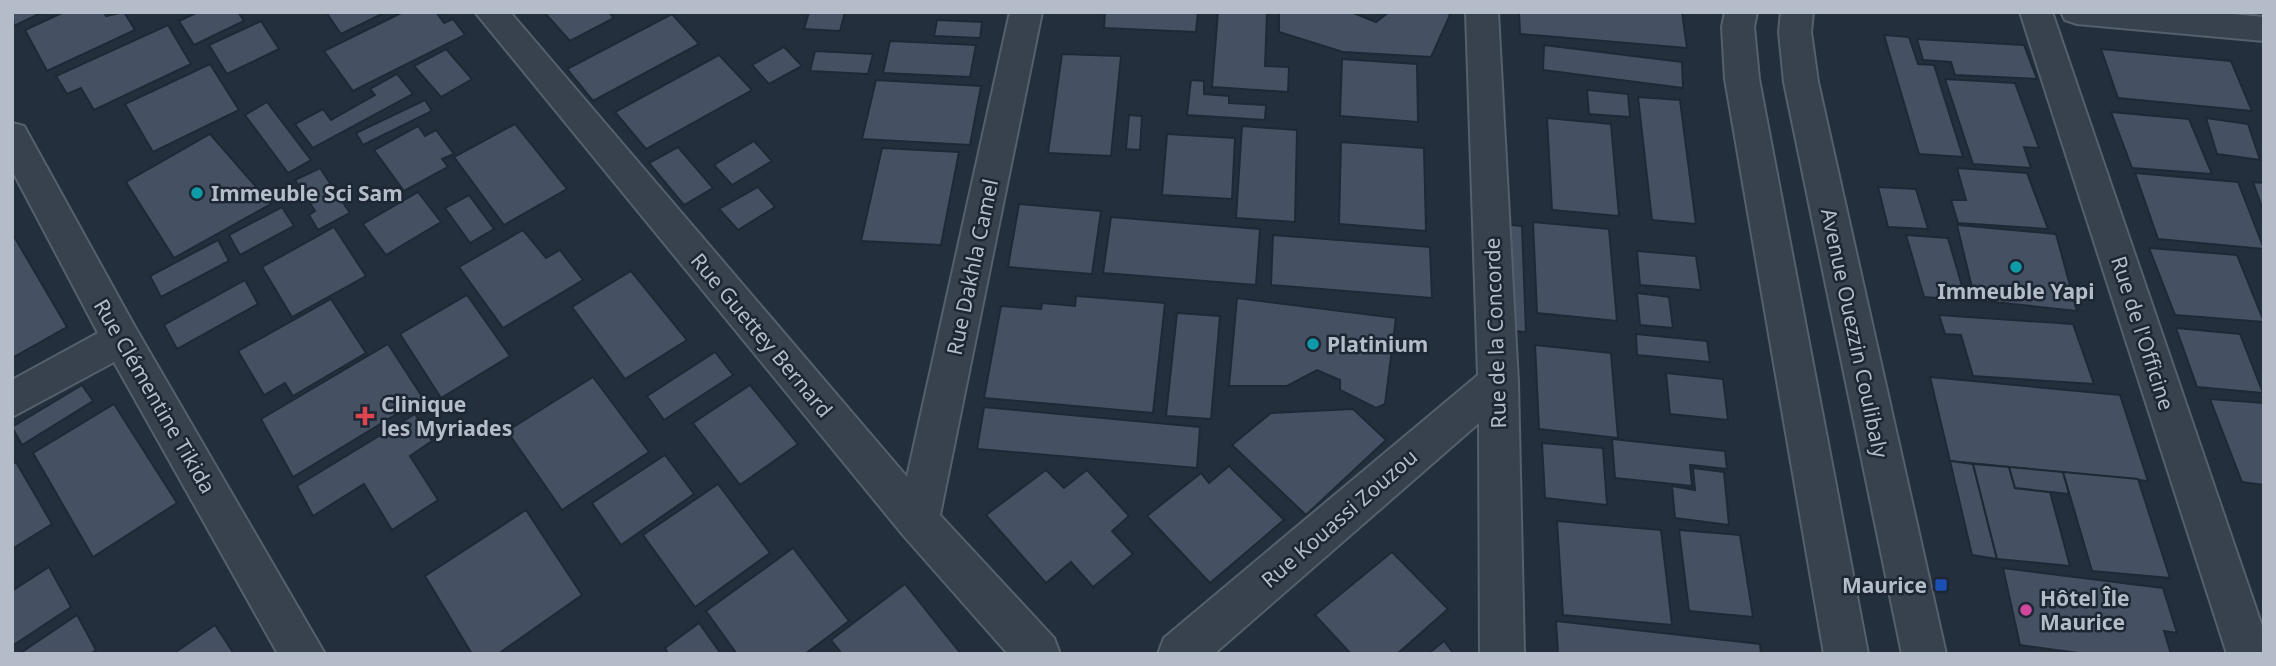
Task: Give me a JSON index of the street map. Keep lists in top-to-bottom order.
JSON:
{
  "streets": {
    "street": [
      "Rue Dakhla Camel",
      "Rue de la Concorde",
      "Avenue Ouezzin Coulibaly",
      "Rue de l'Officine",
      "Rue Guettey Bernard",
      "Rue Clémentine Tikida",
      "Rue Kouassi Zouzou"
    ]
  },
  "crossings": [
    ["Rue Dakhla Camel", "Rue Guettey Bernard"],
    ["Rue de la Concorde", "Rue Kouassi Zouzou"]
  ],
  "places": {
    "other": [
      "Immeuble Sci Sam",
      "Immeuble Yapi",
      "Platinium",
      "Hôtel Île Maurice"
    ],
    "health": ["Clinique les Myriades"],
    "transit": ["Maurice"]
  }
}
